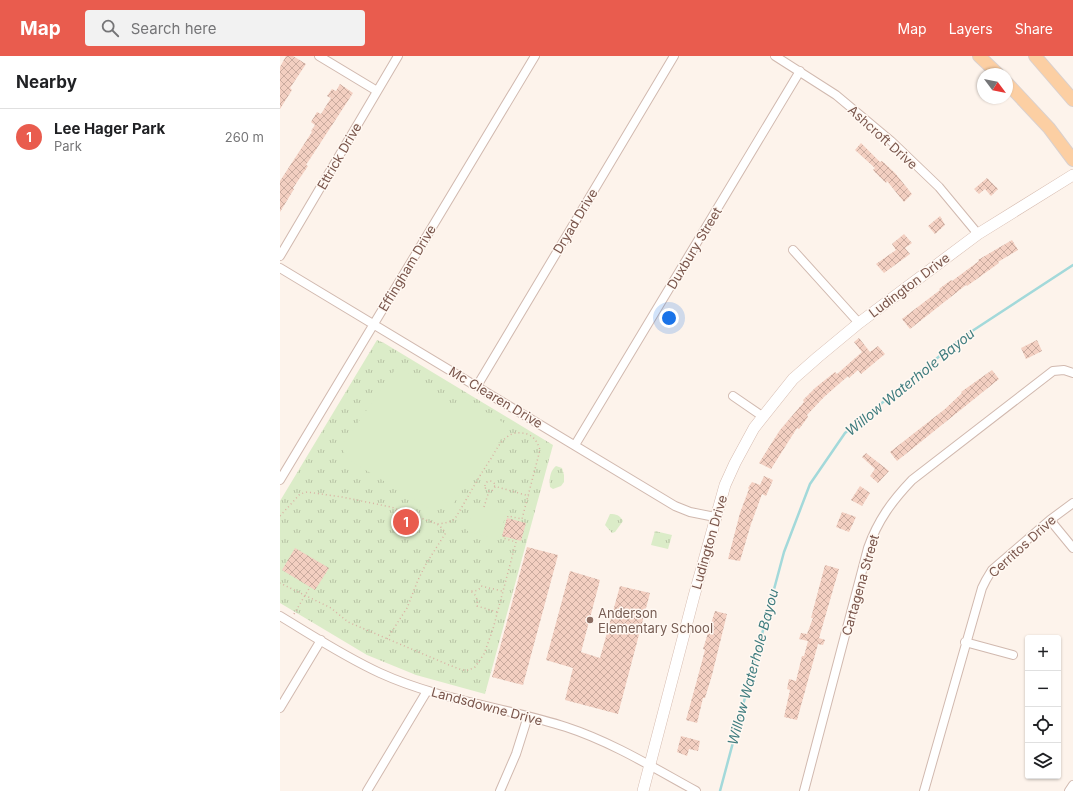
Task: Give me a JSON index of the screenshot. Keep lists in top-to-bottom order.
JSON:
{
  "streets": {
    "street": [
      "Ashcroft Drive",
      "Ettrick Drive",
      "Dryad Drive",
      "Duxbury Street",
      "Effingham Drive",
      "Ludington Drive",
      "Mc Clearen Drive",
      "Cerritos Drive",
      "Cartagena Street",
      "Landsdowne Drive"
    ]
  },
  "crossings": [
    ["Ashcroft Drive", "Duxbury Street"],
    ["Ashcroft Drive", "Ludington Drive"],
    ["Dryad Drive", "Mc Clearen Drive"],
    ["Duxbury Street", "Mc Clearen Drive"],
    ["Effingham Drive", "Mc Clearen Drive"],
    ["Ludington Drive", "Mc Clearen Drive"],
    ["Ludington Drive", "Landsdowne Drive"]
  ],
  "water": ["Willow Waterhole Bayou"],
  "places": ["Anderson Elementary School"],
  "north": "bottom right",
  "page": {
    "header": "Map",
    "search": "Search here",
    "nav": ["Map", "Layers", "Share"],
    "heading": "Nearby",
    "list": [
      {
        "mark": "1",
        "name": "Lee Hager Park",
        "note": "Park",
        "value": "260 m"
      }
    ],
    "pins": "1",
    "map_buttons": ["+", "−"]
  }
}
